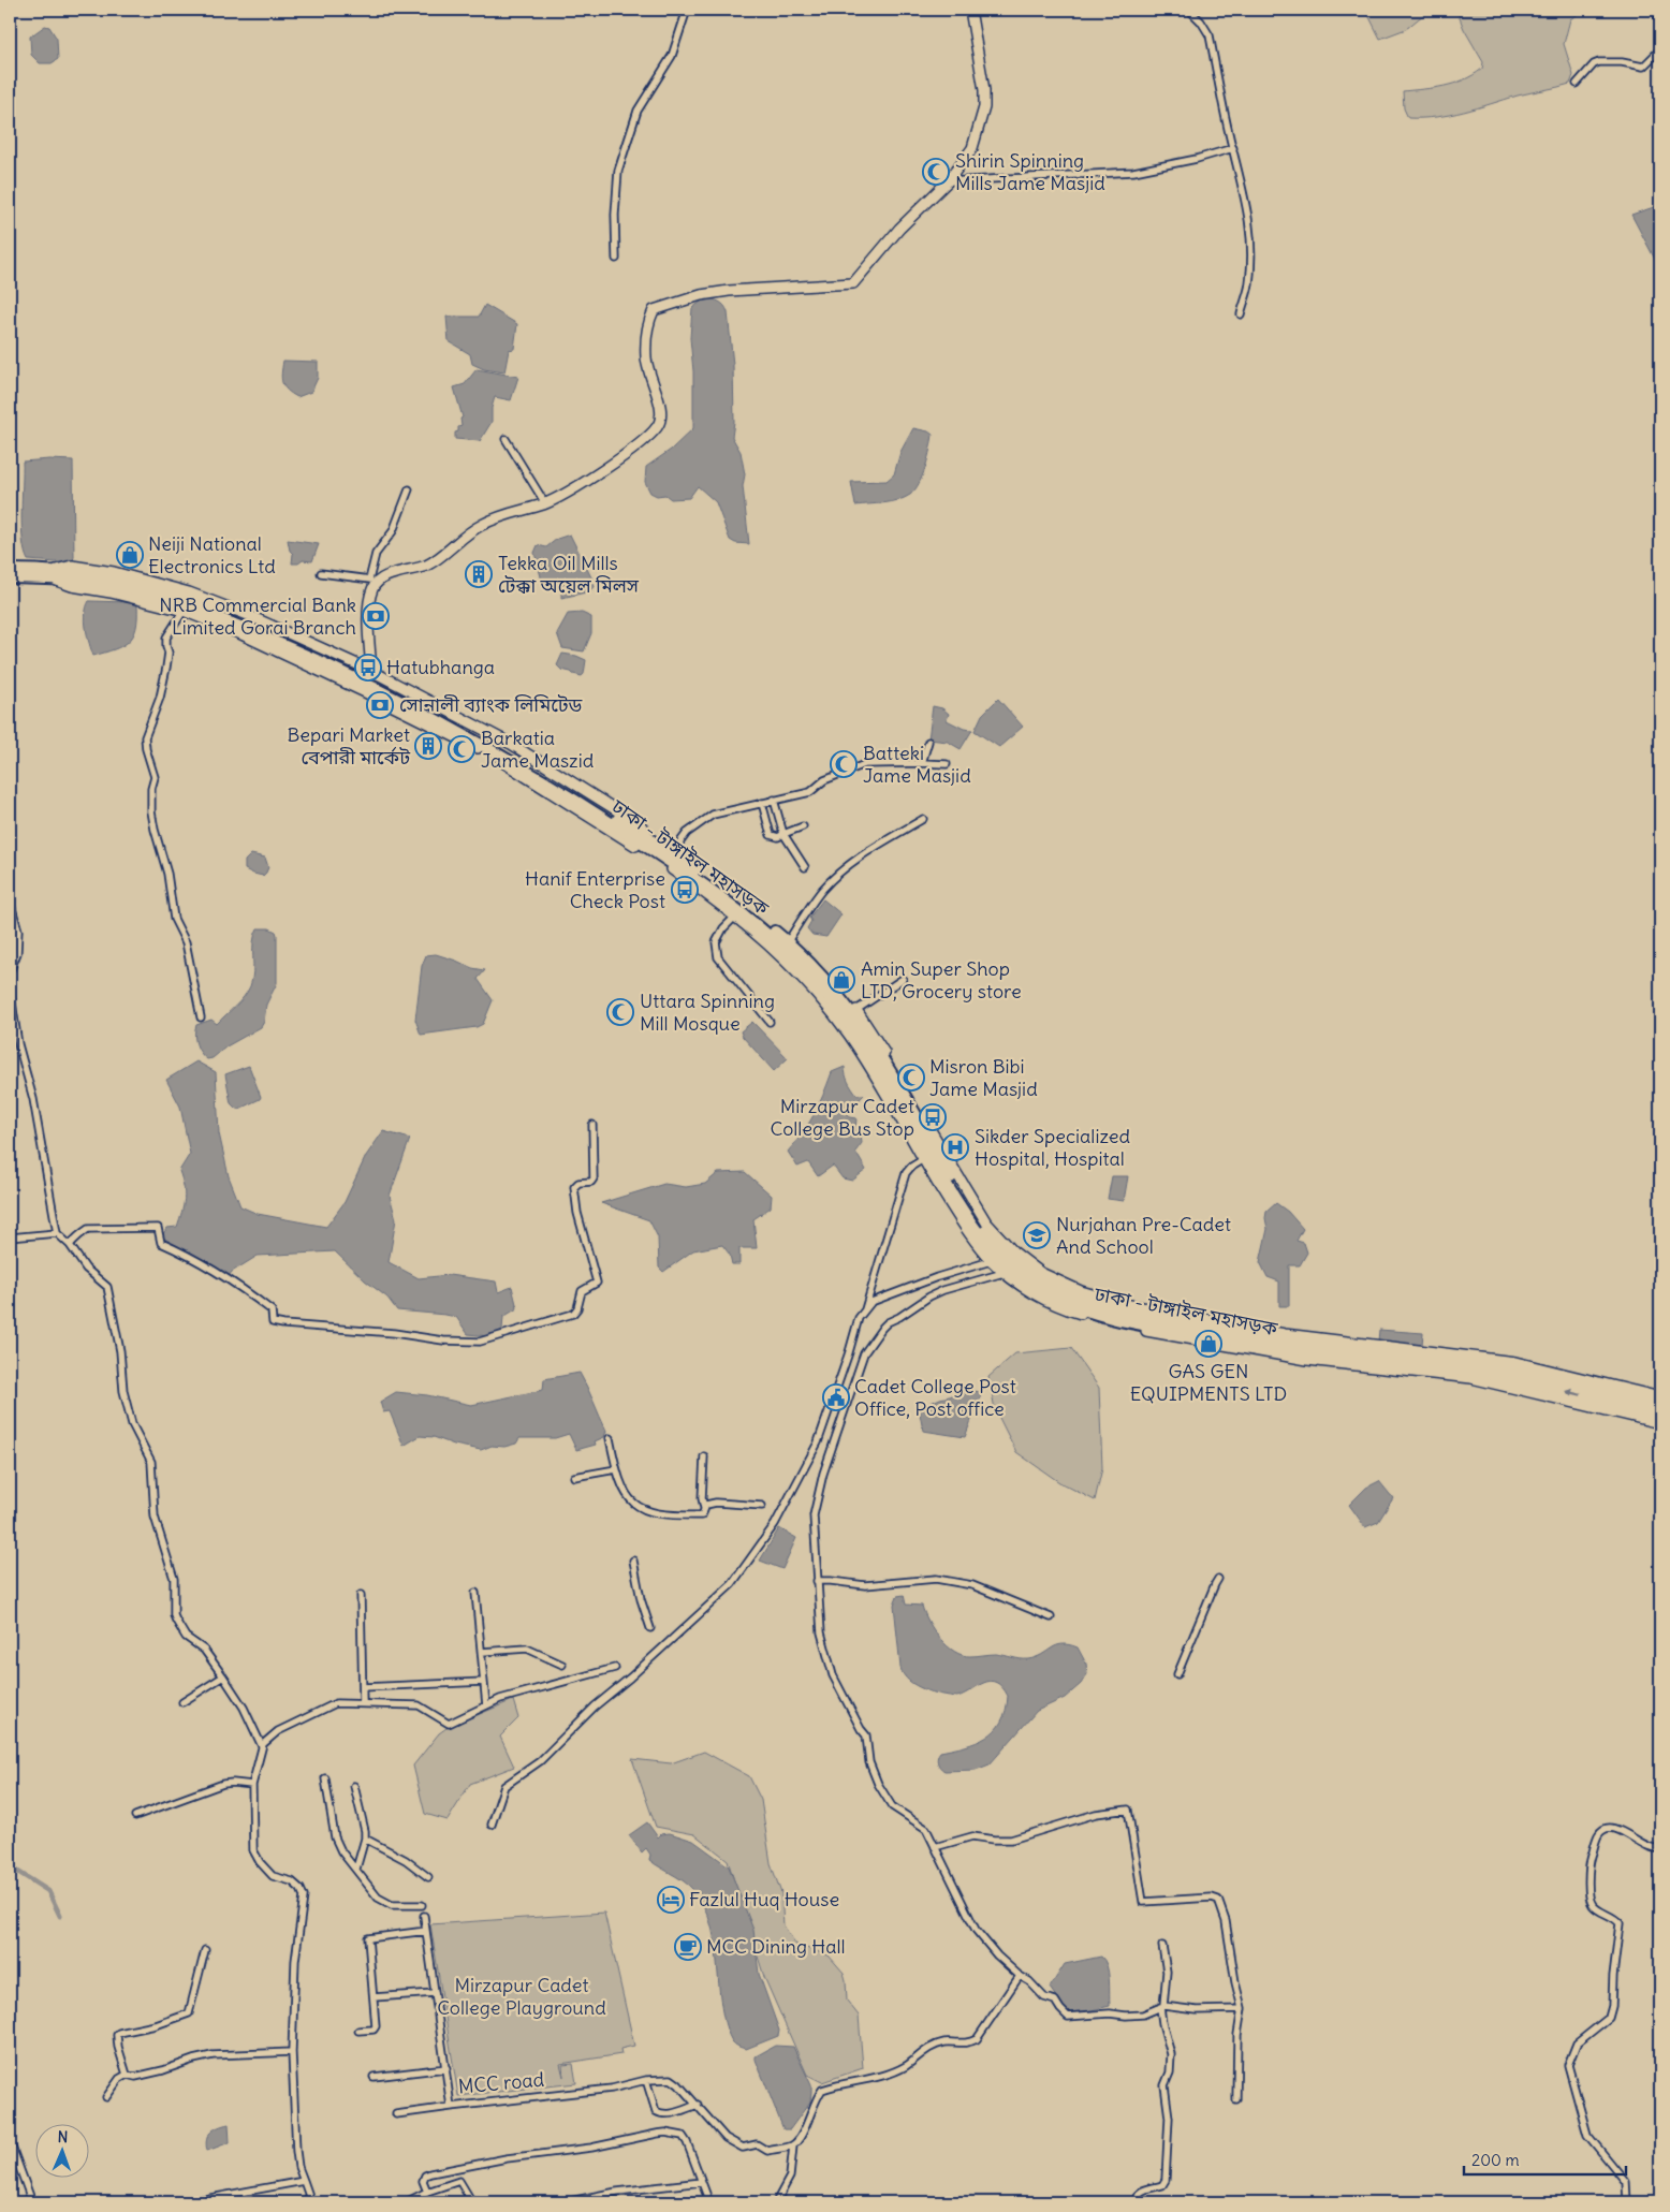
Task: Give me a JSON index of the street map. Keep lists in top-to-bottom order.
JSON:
{
  "streets": {
    "highway": ["ঢাকা - টাঙ্গাইল মহাসড়ক"],
    "street": ["MCC road"]
  },
  "parks": ["Mirzapur Cadet College Playground"],
  "places": {
    "mosque": [
      "Shirin Spinning Mills Jame Masjid",
      "Barkatia Jame Maszid",
      "Batteki Jame Masjid",
      "Uttara Spinning Mill Mosque",
      "Misron Bibi Jame Masjid"
    ],
    "shop": ["Neiji National Electronics Ltd", "Amin Super Shop LTD, Grocery store", "GAS GEN EQUIPMENTS LTD"],
    "building": ["Tekka Oil Mills টেক্কা অয়েল মিলস", "Bepari Market বেপারী মার্কেট"],
    "bank": ["NRB Commercial Bank Limited Gorai Branch", "সোনালী ব্যাংক লিমিটেড"],
    "bus stop": ["Hatubhanga", "Hanif Enterprise Check Post", "Mirzapur Cadet College Bus Stop"],
    "hospital": ["Sikder Specialized Hospital, Hospital"],
    "school or university": ["Nurjahan Pre-Cadet And School"],
    "public building": ["Cadet College Post Office, Post office"],
    "hotel": ["Fazlul Huq House"],
    "cafe": ["MCC Dining Hall"]
  },
  "scale_bar": "200 m",
  "north": "top"
}
